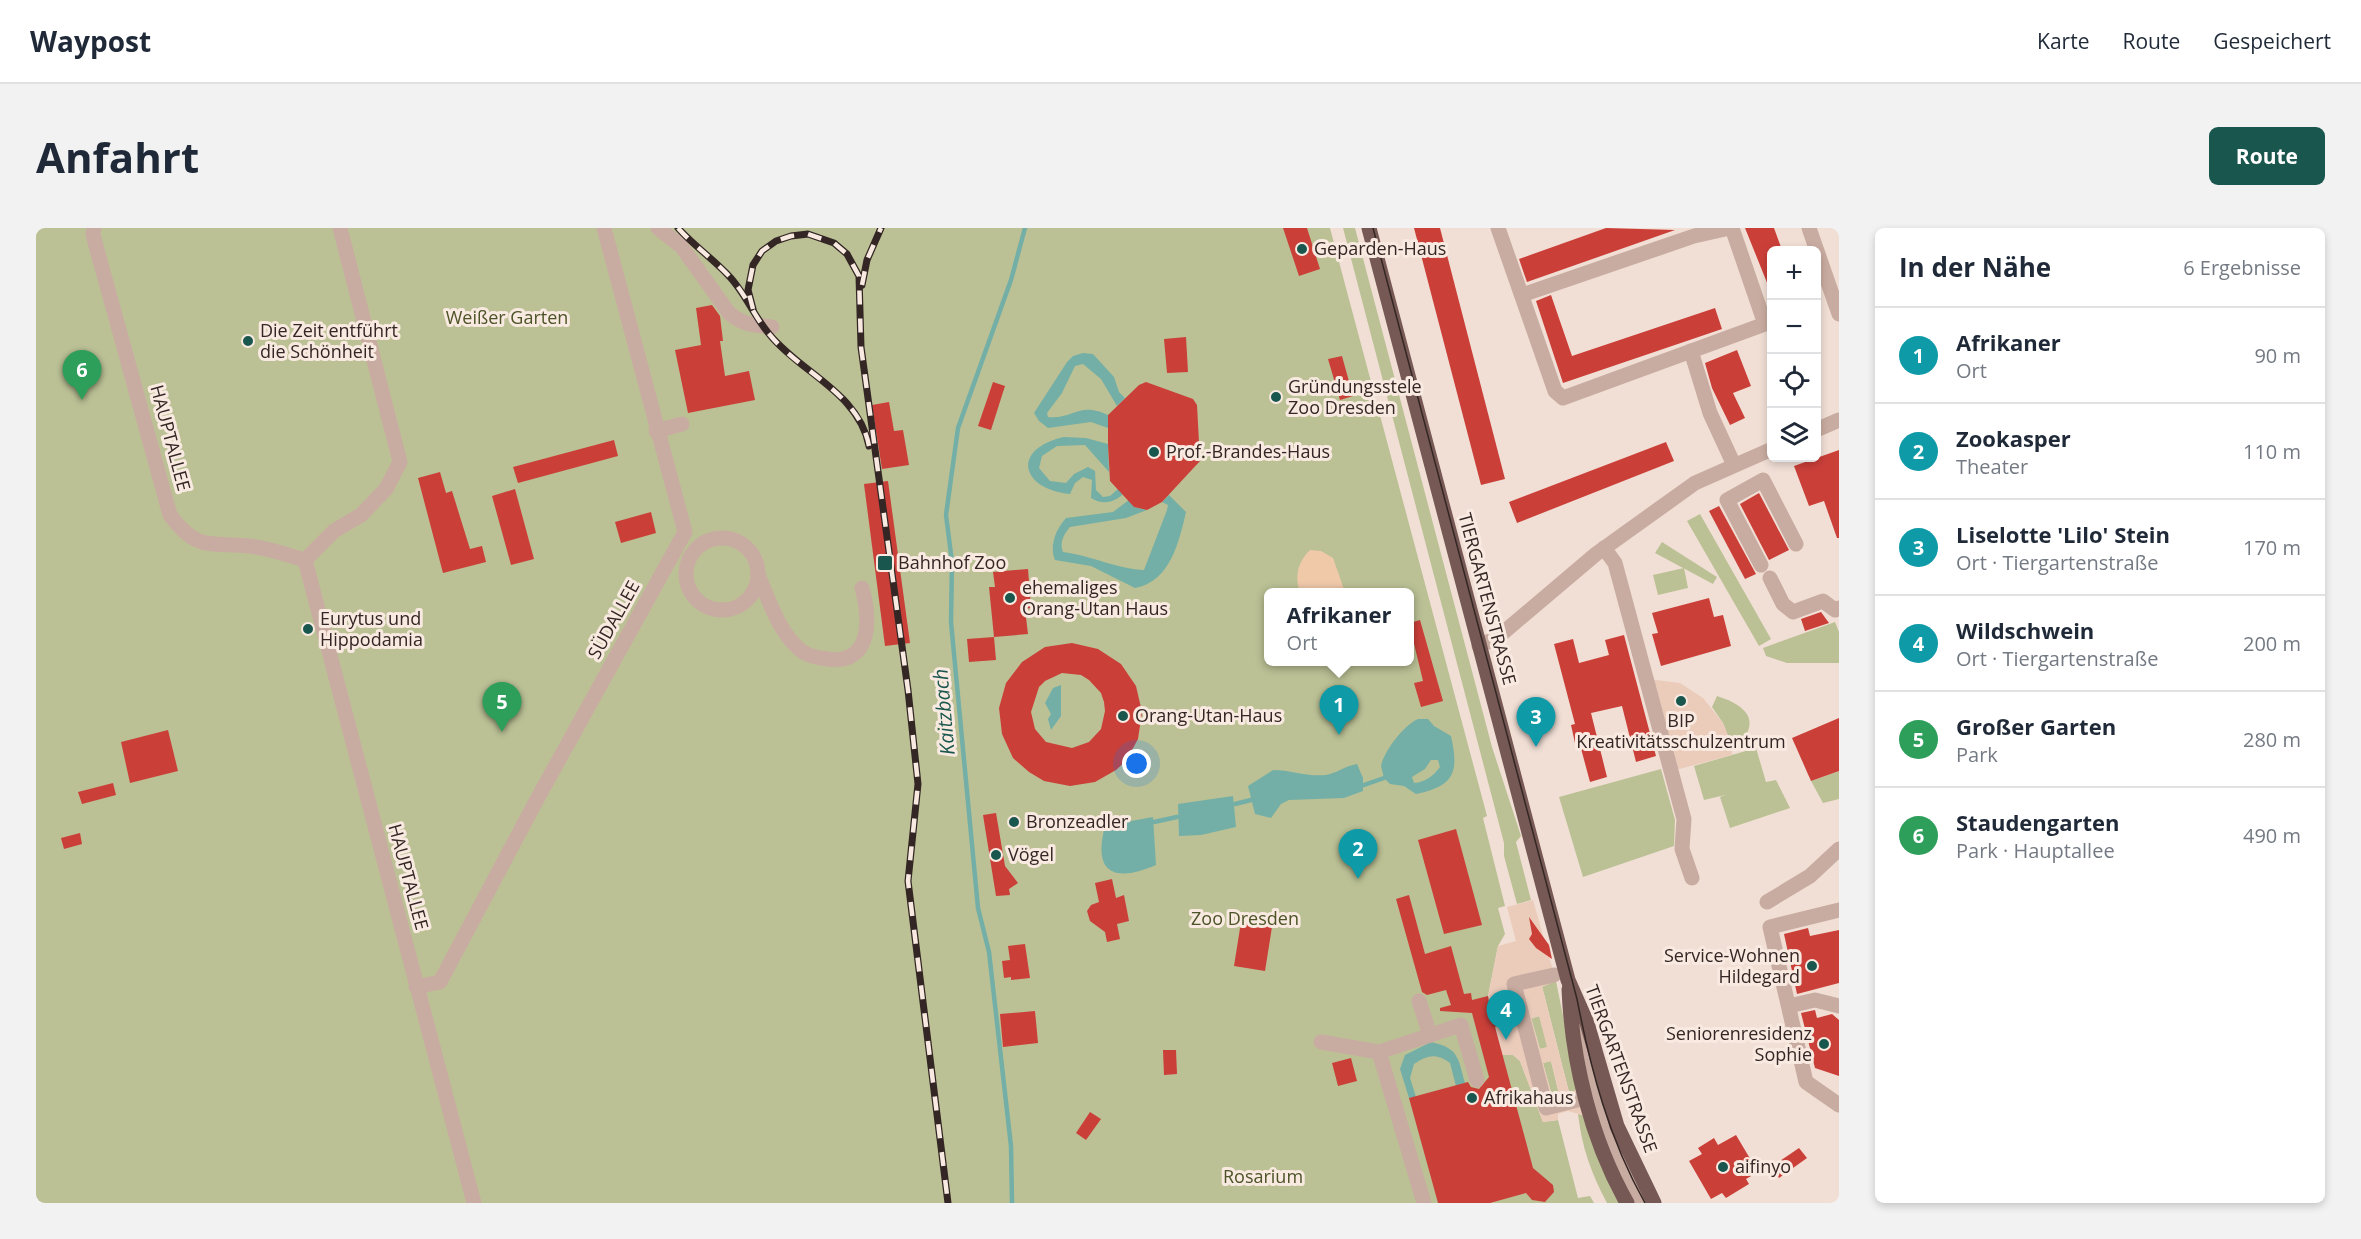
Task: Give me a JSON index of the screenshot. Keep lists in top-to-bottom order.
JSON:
{
  "streets": {
    "main road": ["TIERGARTENSTRASSE"],
    "street": ["HAUPTALLEE", "SÜDALLEE"]
  },
  "crossings": [
    ["HAUPTALLEE", "SÜDALLEE"]
  ],
  "water": ["Kaitzbach"],
  "parks": ["Weißer Garten", "Zoo Dresden", "Rosarium"],
  "places": {
    "other": [
      "Geparden-Haus",
      "Die Zeit entführt die Schönheit",
      "Gründungsstele Zoo Dresden",
      "Prof.-Brandes-Haus",
      "ehemaliges Orang-Utan Haus",
      "Eurytus und Hippodamia",
      "BIP Kreativitätsschulzentrum",
      "Orang-Utan-Haus",
      "Bronzeadler",
      "Vögel",
      "Service-Wohnen Hildegard",
      "Seniorenresidenz Sophie",
      "Afrikahaus",
      "aifinyo"
    ],
    "transit": ["Bahnhof Zoo"]
  },
  "page": {
    "header": "Waypost",
    "nav": ["Karte", "Route", "Gespeichert"],
    "buttons": "Route",
    "title": "Anfahrt",
    "heading": ["In der Nähe", "6 Ergebnisse"],
    "map_buttons": ["+", "−"],
    "list": [
      {
        "mark": "1",
        "name": "Afrikaner",
        "note": "Ort",
        "value": "90 m"
      },
      {
        "mark": "2",
        "name": "Zookasper",
        "note": "Theater",
        "value": "110 m"
      },
      {
        "mark": "3",
        "name": "Liselotte 'Lilo' Stein",
        "note": "Ort · Tiergartenstraße",
        "value": "170 m"
      },
      {
        "mark": "4",
        "name": "Wildschwein",
        "note": "Ort · Tiergartenstraße",
        "value": "200 m"
      },
      {
        "mark": "5",
        "name": "Großer Garten",
        "note": "Park",
        "value": "280 m"
      },
      {
        "mark": "6",
        "name": "Staudengarten",
        "note": "Park · Hauptallee",
        "value": "490 m"
      }
    ],
    "pins": [
      "6",
      "5",
      "1",
      "3",
      "2",
      "4"
    ],
    "popup": ["Afrikaner", "Ort"]
  }
}
